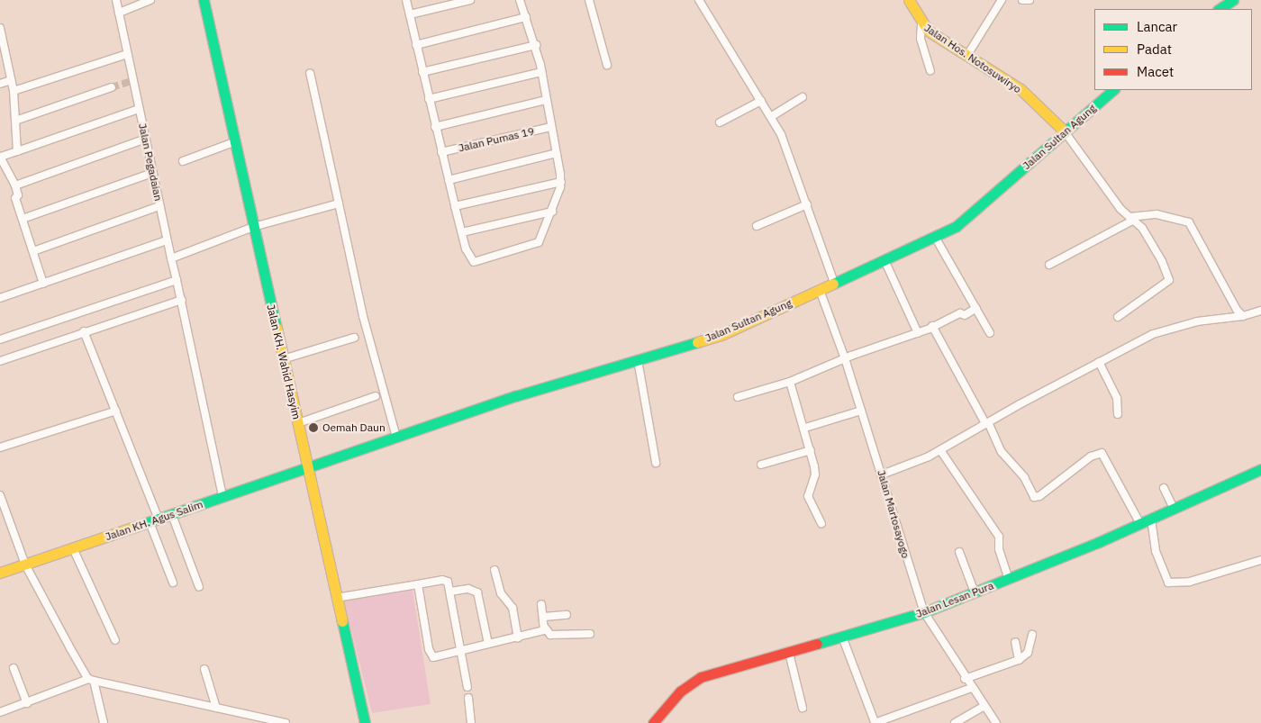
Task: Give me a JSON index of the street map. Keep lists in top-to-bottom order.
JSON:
{
  "streets": {
    "street": [
      "Jalan Hos. Notosuwiryo",
      "Jalan Sultan Agung",
      "Jalan Pumas 19",
      "Jalan Pegadaian",
      "Jalan KH. Wahid Hasyim",
      "Jalan Martosayogo",
      "Jalan KH. Agus Salim",
      "Jalan Lesan Pura"
    ]
  },
  "crossings": [
    ["Jalan Hos. Notosuwiryo", "Jalan Sultan Agung"],
    ["Jalan Sultan Agung", "Jalan KH. Wahid Hasyim"],
    ["Jalan Sultan Agung", "Jalan Martosayogo"],
    ["Jalan Sultan Agung", "Jalan KH. Agus Salim"],
    ["Jalan Pegadaian", "Jalan KH. Agus Salim"],
    ["Jalan KH. Wahid Hasyim", "Jalan KH. Agus Salim"],
    ["Jalan Martosayogo", "Jalan Lesan Pura"]
  ],
  "places": ["Oemah Daun"],
  "legend": ["Lancar", "Padat", "Macet"]
}
